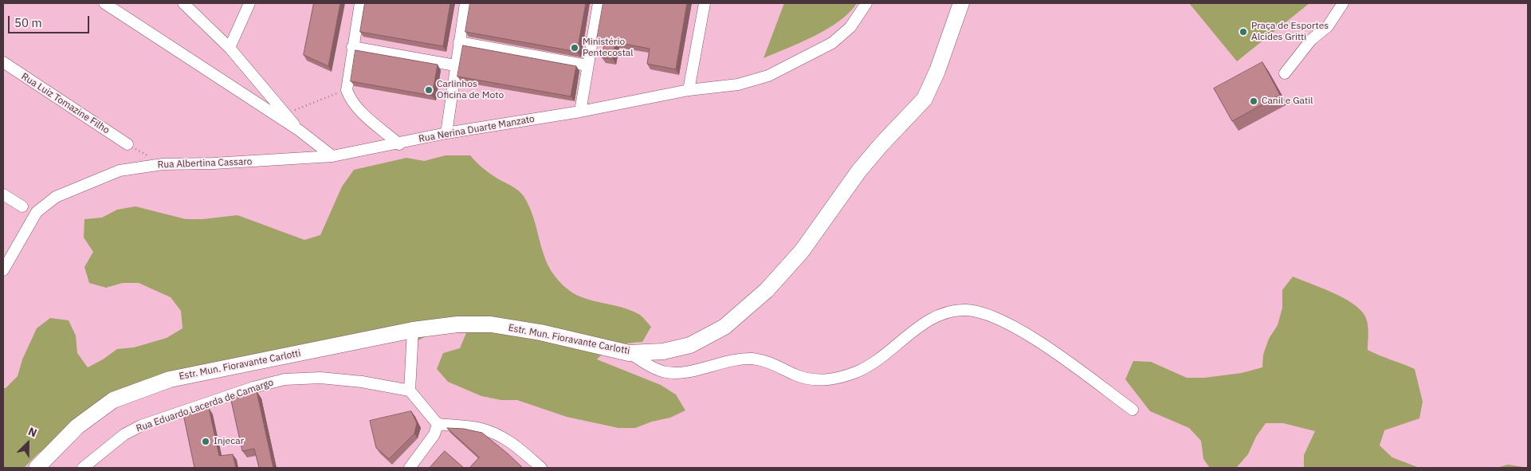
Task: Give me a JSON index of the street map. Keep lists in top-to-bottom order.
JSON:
{
  "streets": {
    "street": [
      "Rua Luiz Tomazine Filho",
      "Rua Nerina Duarte Manzato",
      "Rua Albertina Cassaro",
      "Estr. Mun. Fioravante Carlotti",
      "Rua Eduardo Lacerda de Camargo"
    ]
  },
  "crossings": [
    ["Rua Nerina Duarte Manzato", "Rua Albertina Cassaro"]
  ],
  "places": [
    "Praça de Esportes Alcides Gritti",
    "Ministério Pentecostal",
    "Carlinhos Oficina de Moto",
    "Canil e Gatil",
    "Injecar"
  ],
  "scale_bar": "50 m",
  "north": "top right"
}
